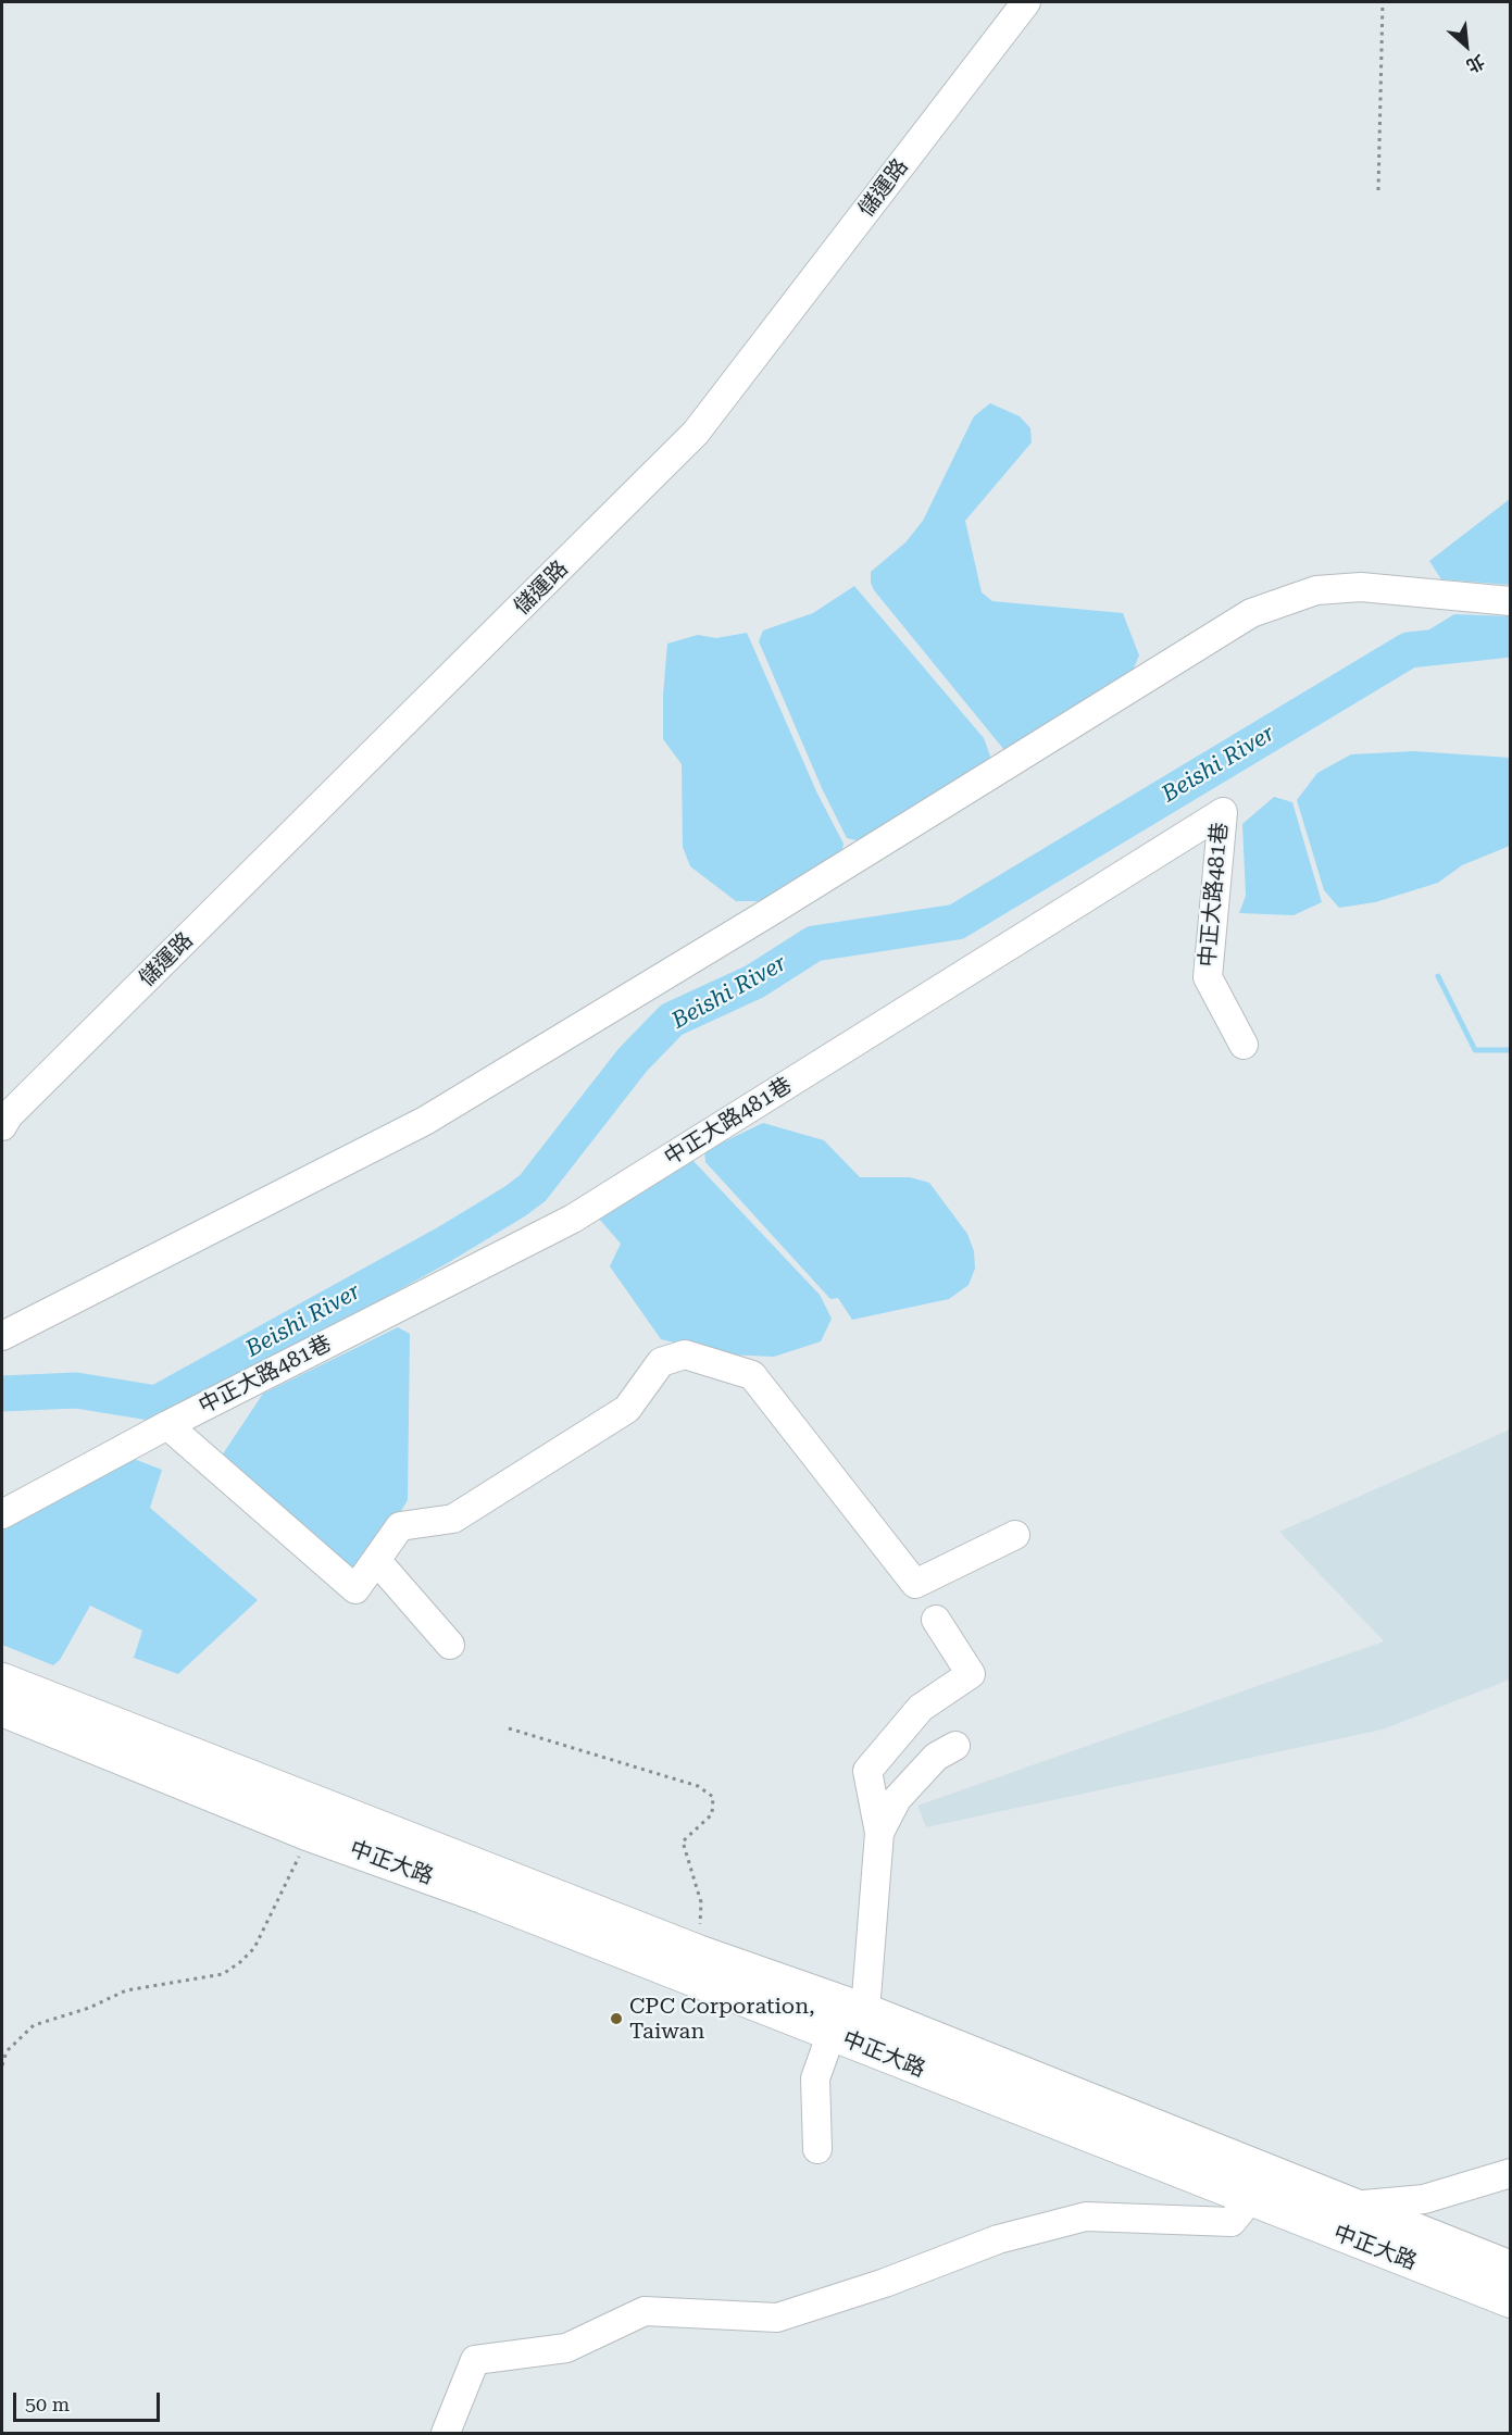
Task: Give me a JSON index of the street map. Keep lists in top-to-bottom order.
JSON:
{
  "streets": {
    "main road": ["中正大路"],
    "lane": ["儲運路", "中正大路481巷"]
  },
  "water": ["Beishi River"],
  "places": ["CPC Corporation, Taiwan"],
  "scale_bar": "50 m",
  "north": "bottom right"
}
